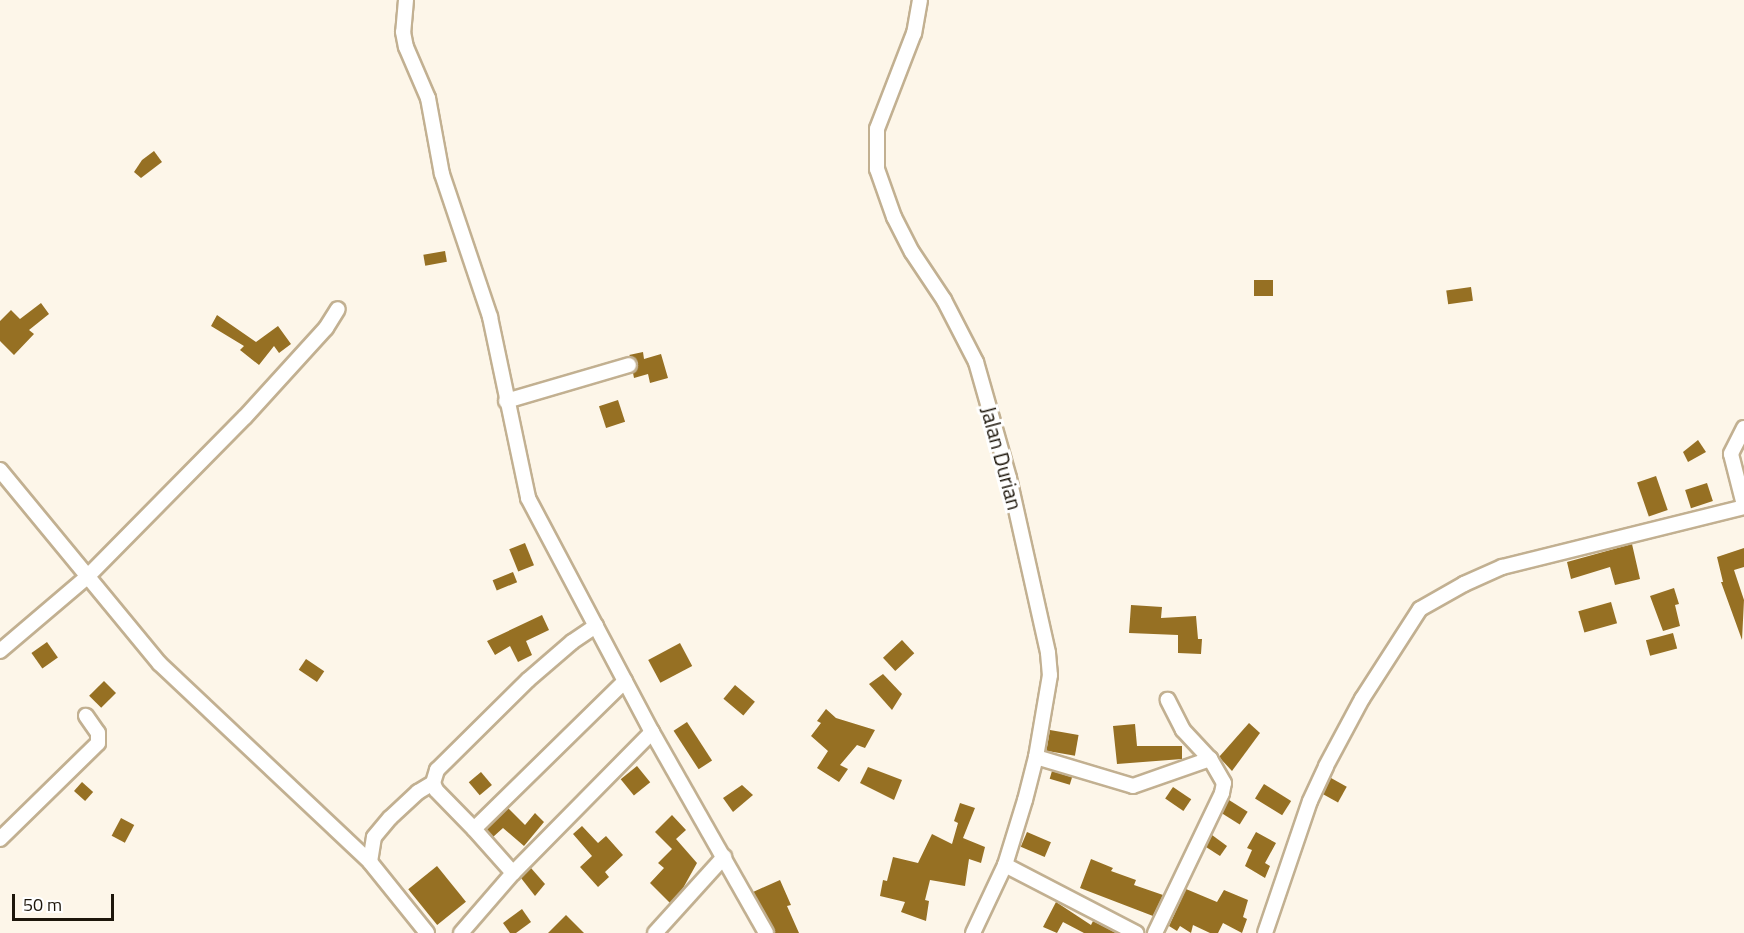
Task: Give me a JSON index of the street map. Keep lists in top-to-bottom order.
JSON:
{
  "streets": {
    "street": ["Jalan Durian"]
  },
  "scale_bar": "50 m"
}
